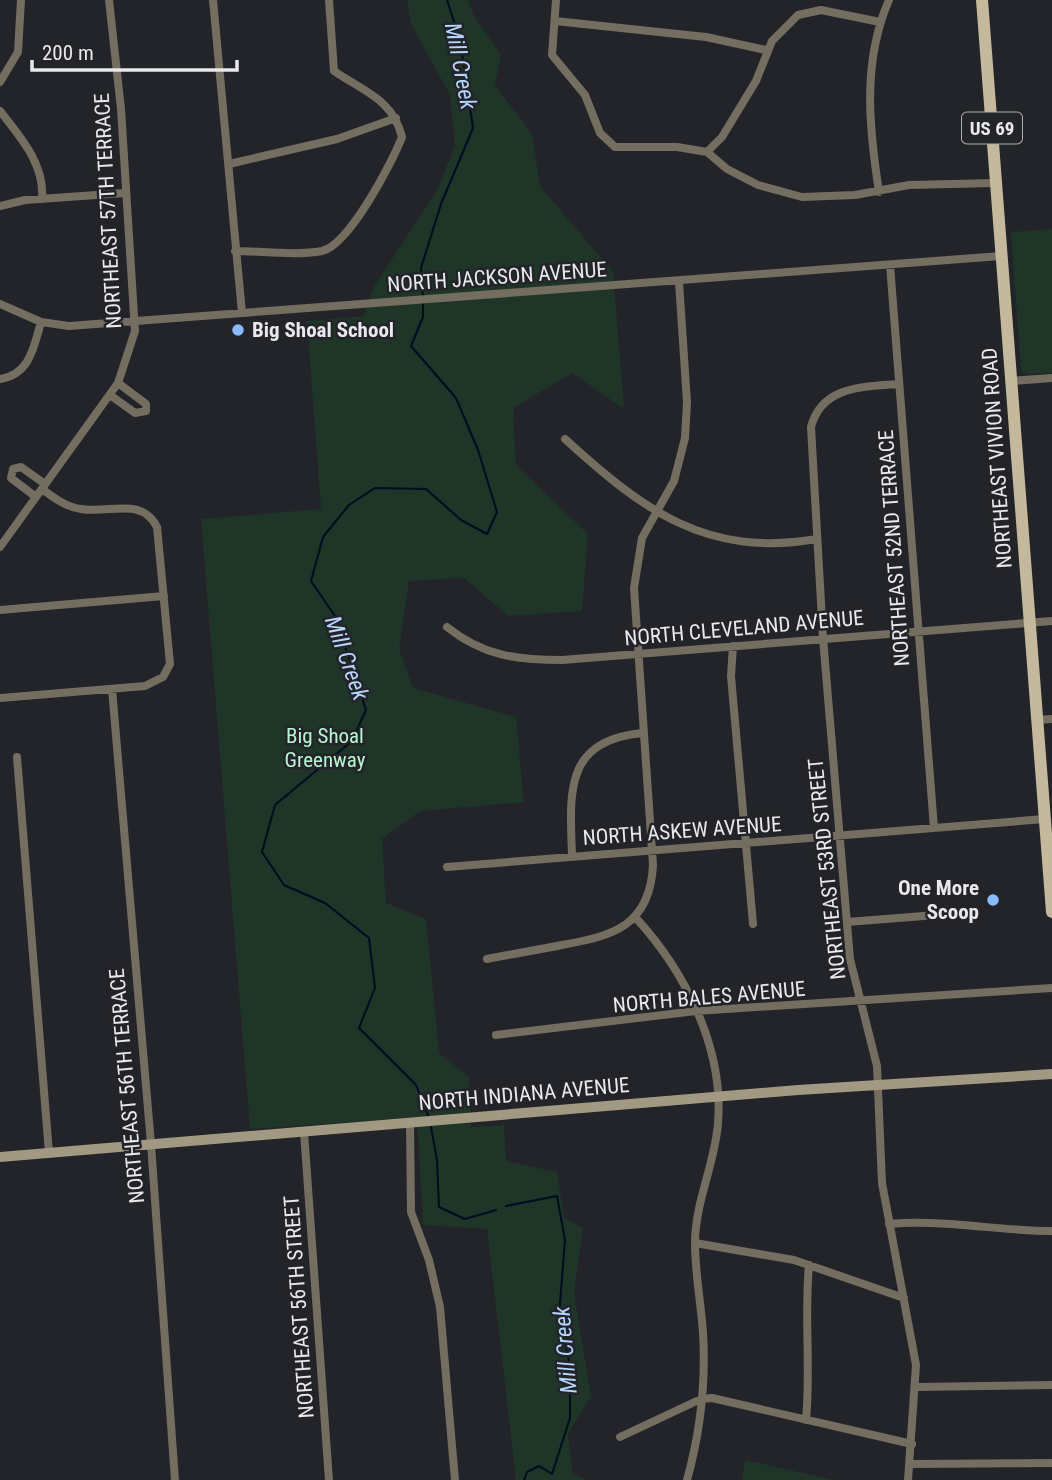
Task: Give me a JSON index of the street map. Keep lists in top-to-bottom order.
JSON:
{
  "streets": {
    "main road": ["US 69", "NORTHEAST VIVION ROAD"],
    "street": [
      "NORTHEAST 57TH TERRACE",
      "NORTH JACKSON AVENUE",
      "NORTHEAST 52ND TERRACE",
      "NORTH CLEVELAND AVENUE",
      "NORTH ASKEW AVENUE",
      "NORTHEAST 53RD STREET",
      "NORTH BALES AVENUE",
      "NORTHEAST 56TH TERRACE",
      "NORTH INDIANA AVENUE",
      "NORTHEAST 56TH STREET"
    ]
  },
  "crossings": [
    ["NORTHEAST 57TH TERRACE", "NORTH JACKSON AVENUE"],
    ["NORTH JACKSON AVENUE", "NORTHEAST VIVION ROAD"],
    ["NORTH JACKSON AVENUE", "NORTHEAST 52ND TERRACE"],
    ["NORTHEAST VIVION ROAD", "NORTH CLEVELAND AVENUE"],
    ["NORTHEAST VIVION ROAD", "NORTH ASKEW AVENUE"],
    ["NORTHEAST 52ND TERRACE", "NORTH CLEVELAND AVENUE"],
    ["NORTHEAST 52ND TERRACE", "NORTH ASKEW AVENUE"],
    ["NORTHEAST 52ND TERRACE", "NORTHEAST 53RD STREET"],
    ["NORTH CLEVELAND AVENUE", "NORTHEAST 53RD STREET"],
    ["NORTH ASKEW AVENUE", "NORTHEAST 53RD STREET"],
    ["NORTHEAST 53RD STREET", "NORTH BALES AVENUE"],
    ["NORTHEAST 53RD STREET", "NORTH INDIANA AVENUE"],
    ["NORTHEAST 56TH TERRACE", "NORTH INDIANA AVENUE"],
    ["NORTH INDIANA AVENUE", "NORTHEAST 56TH STREET"]
  ],
  "water": ["Mill Creek"],
  "parks": ["Big Shoal Greenway"],
  "places": ["Big Shoal School", "One More Scoop"],
  "scale_bar": "200 m"
}
